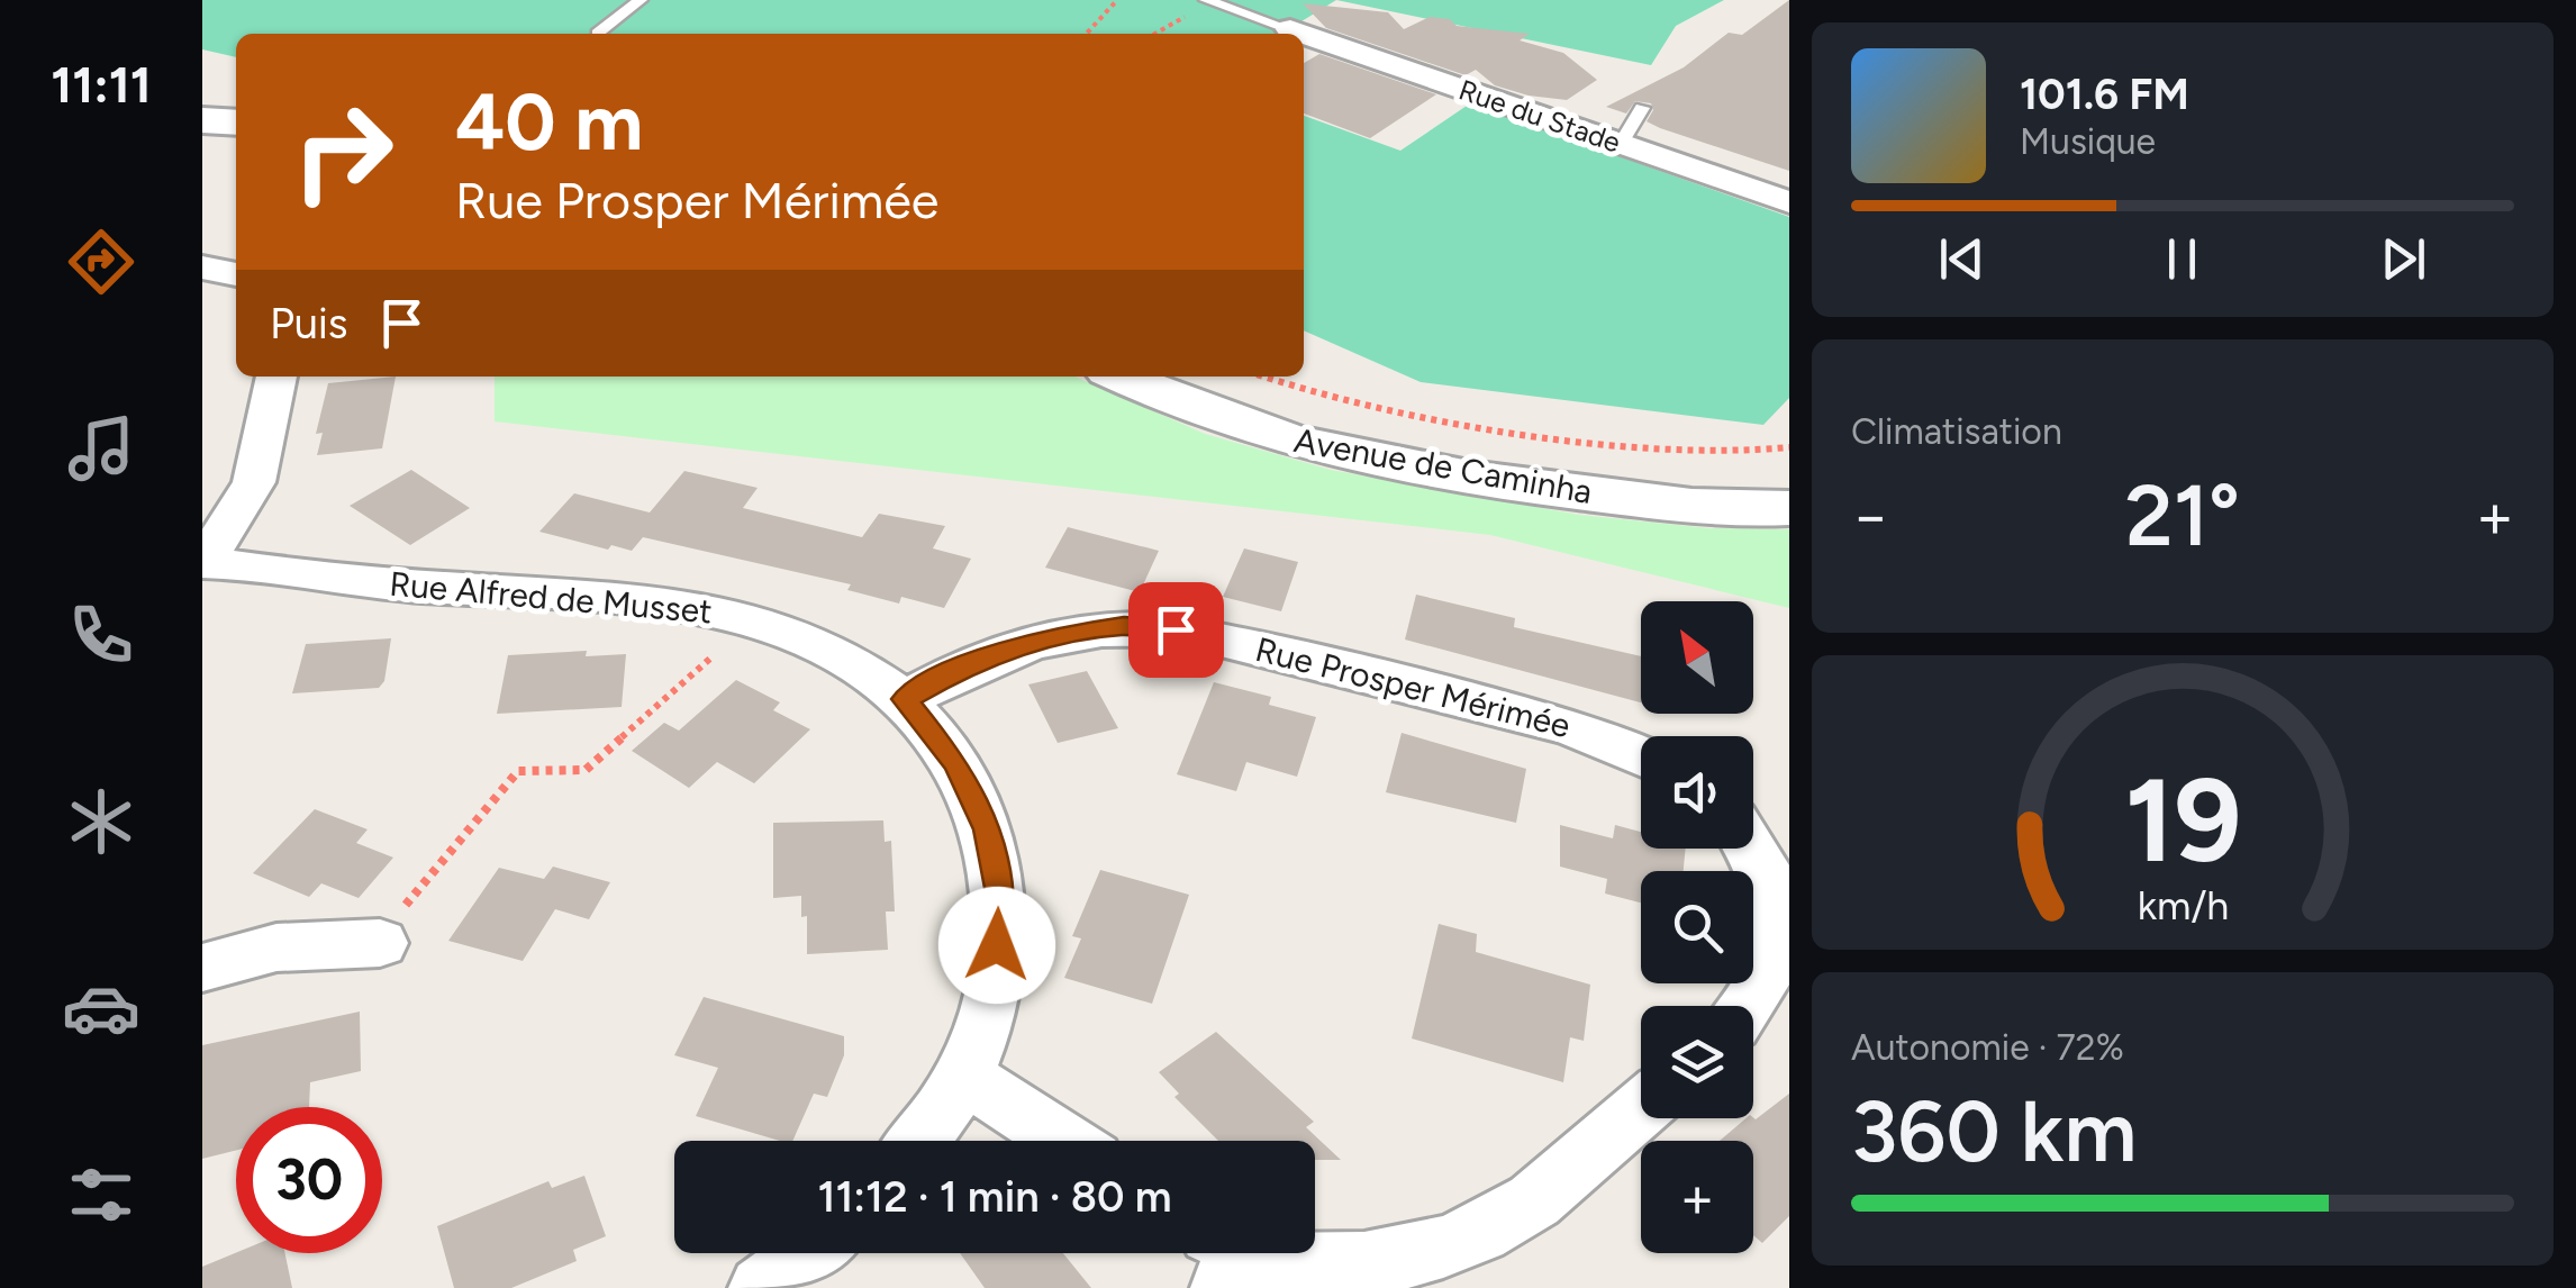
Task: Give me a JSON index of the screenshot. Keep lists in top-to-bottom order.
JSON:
{
  "streets": {
    "street": [
      "Rue du Stade",
      "Avenue de Caminha",
      "Rue Alfred de Musset",
      "Rue Prosper Mérimée"
    ]
  },
  "crossings": [
    ["Rue Alfred de Musset", "Rue Prosper Mérimée"]
  ],
  "north": "top left",
  "page": {
    "tabs": "11:11",
    "turn": ["40 m", "Rue Prosper Mérimée"],
    "song": ["101.6 FM", "Musique"],
    "then": "Puis",
    "tile": [
      "Climatisation",
      ["Autonomie · 72%", "360 km"]
    ],
    "heat": ["−", "21°", "+"],
    "map_buttons": "+",
    "limit": "30",
    "trip": "11:12 · 1 min · 80 m",
    "gauge": ["19", "km/h"]
  }
}
